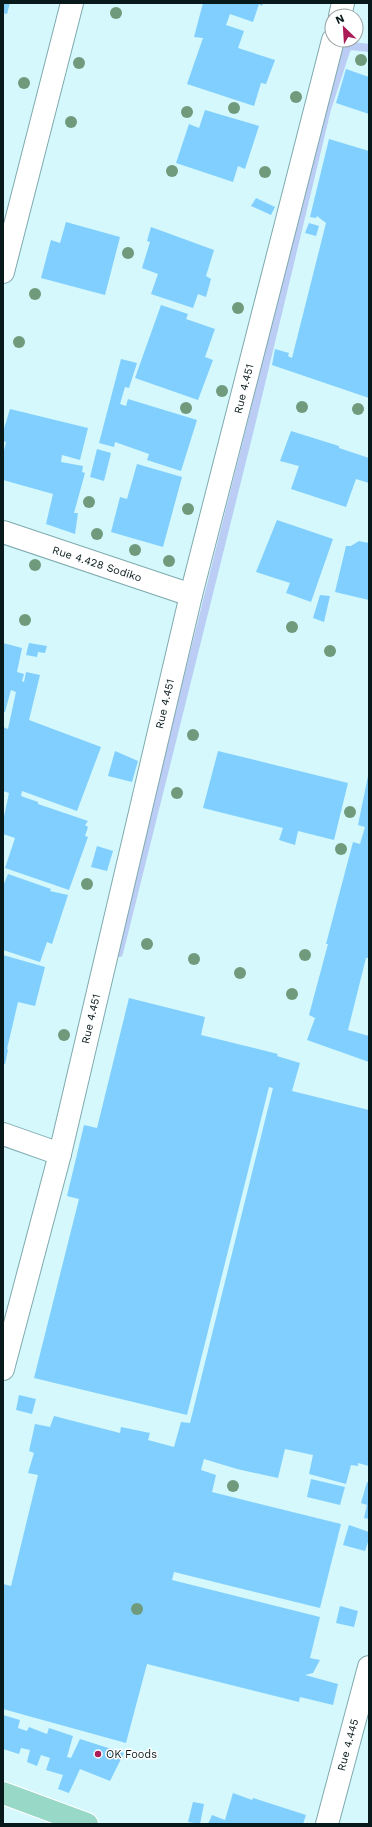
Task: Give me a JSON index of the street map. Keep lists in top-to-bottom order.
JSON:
{
  "streets": {
    "street": ["Rue 4.451", "Rue 4.428 Sodiko", "Rue 4.445"]
  },
  "crossings": [
    ["Rue 4.451", "Rue 4.428 Sodiko"]
  ],
  "places": ["OK Foods"],
  "north": "top left"
}
